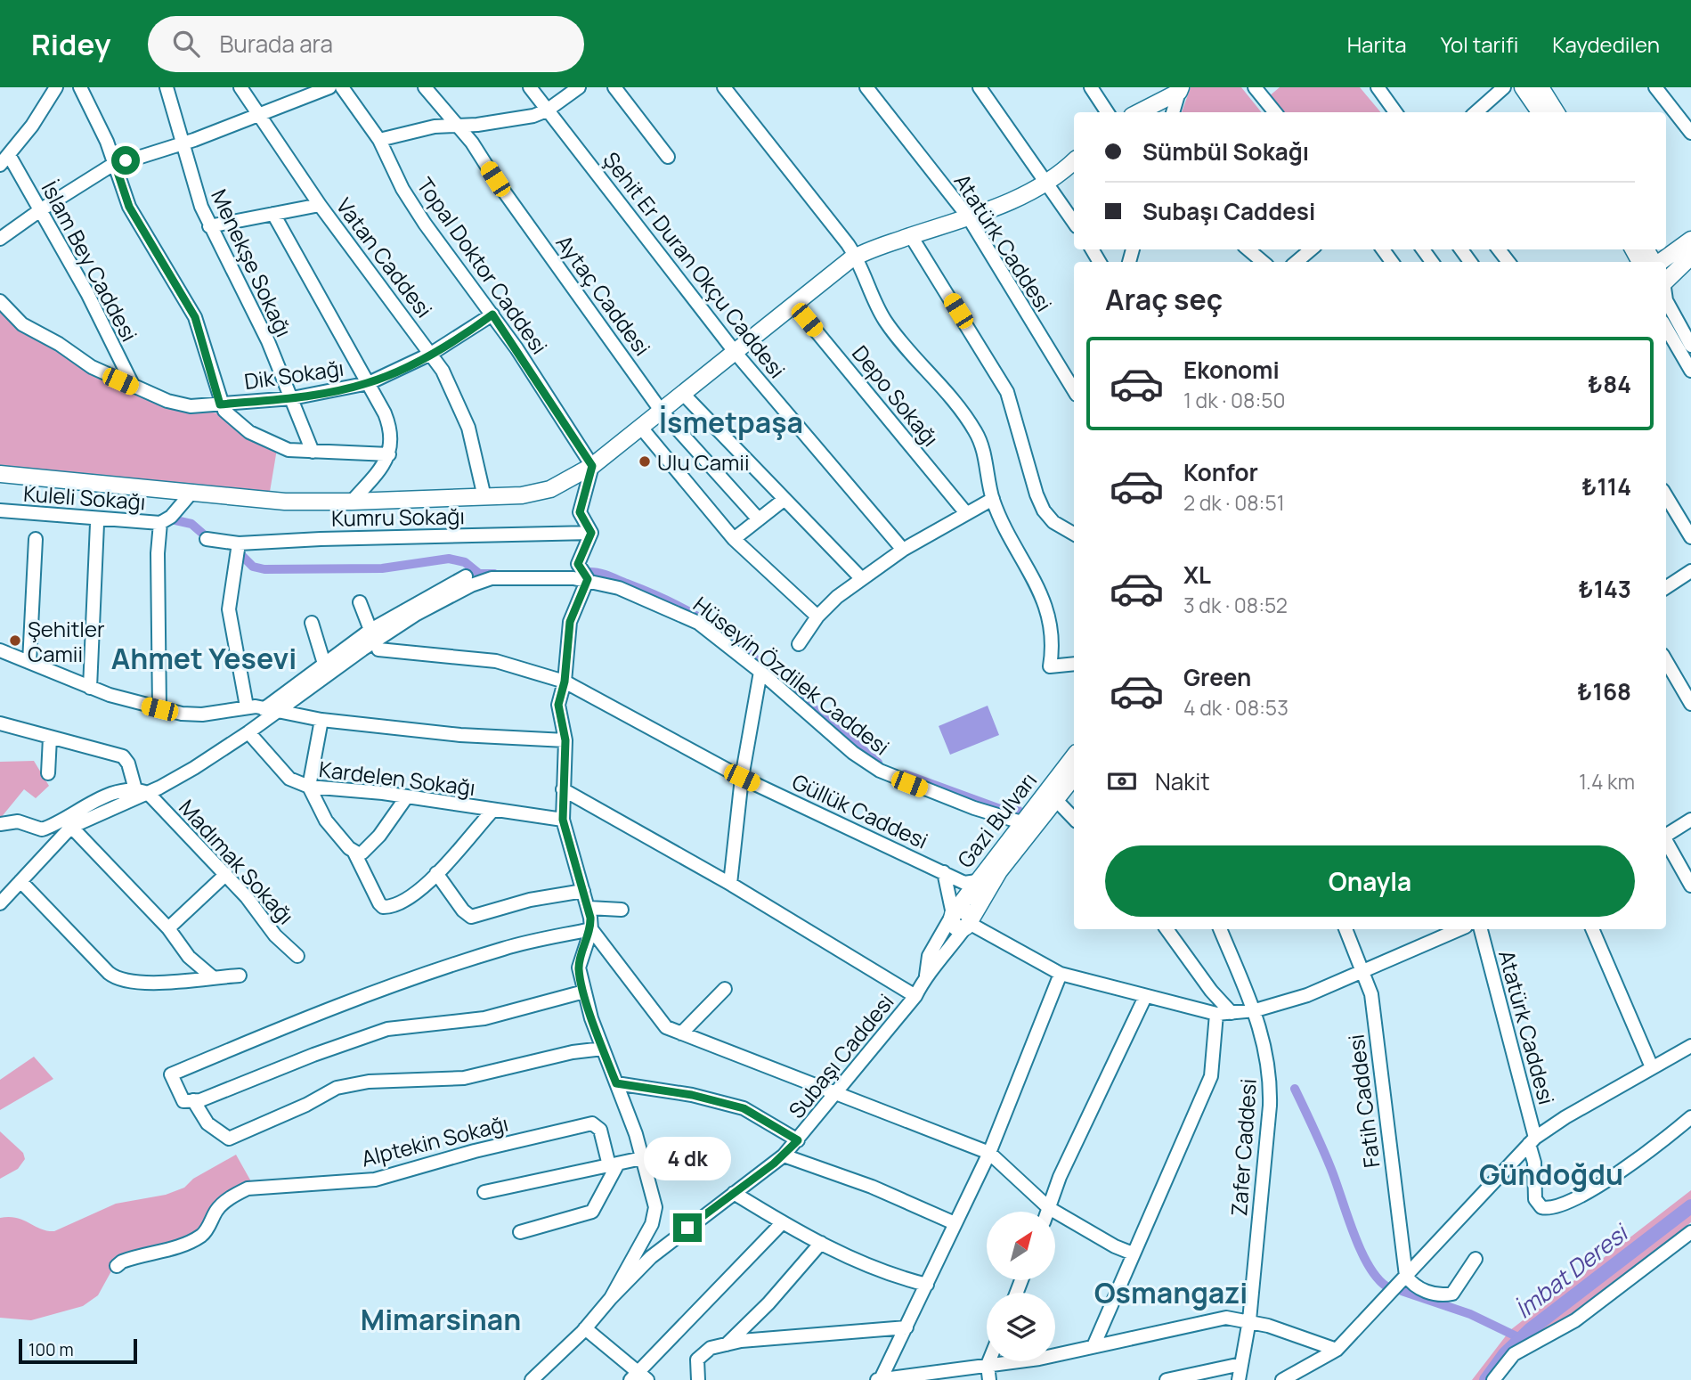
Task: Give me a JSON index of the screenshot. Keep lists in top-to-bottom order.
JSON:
{
  "streets": {
    "main road": ["Gazi Bulvarı"],
    "street": [
      "Atatürk Caddesi",
      "Vatan Caddesi",
      "İslam Bey Caddesi",
      "Menekşe Sokağı",
      "Şehit Er Duran Okçu Caddesi",
      "Topal Doktor Caddesi",
      "Aytaç Caddesi",
      "Dik Sokağı",
      "Depo Sokağı",
      "Kuleli Sokağı",
      "Kumru Sokağı",
      "Hüseyin Özdilek Caddesi",
      "Kardelen Sokağı",
      "Güllük Caddesi",
      "Madımak Sokağı",
      "Subaşı Caddesi",
      "Fatih Caddesi",
      "Alptekin Sokağı",
      "Zafer Caddesi"
    ]
  },
  "crossings": [
    ["Vatan Caddesi", "Dik Sokağı"],
    ["İslam Bey Caddesi", "Dik Sokağı"],
    ["Menekşe Sokağı", "Dik Sokağı"],
    ["Topal Doktor Caddesi", "Dik Sokağı"],
    ["Hüseyin Özdilek Caddesi", "Kardelen Sokağı"],
    ["Hüseyin Özdilek Caddesi", "Gazi Bulvarı"],
    ["Hüseyin Özdilek Caddesi", "Madımak Sokağı"],
    ["Güllük Caddesi", "Gazi Bulvarı"],
    ["Güllük Caddesi", "Subaşı Caddesi"],
    ["Gazi Bulvarı", "Subaşı Caddesi"]
  ],
  "districts": [
    "İsmetpaşa",
    "Ahmet Yesevi",
    "Gündoğdu",
    "Osmangazi",
    "Mimarsinan"
  ],
  "water": ["İmbat Deresi"],
  "places": ["Ulu Camii", "Şehitler Camii"],
  "scale_bar": "100 m",
  "north": "top right",
  "page": {
    "header": "Ridey",
    "search": "Burada ara",
    "nav": ["Harita", "Yol tarifi", "Kaydedilen"],
    "banner": ["Sümbül Sokağı", "Subaşı Caddesi"],
    "heading": "Araç seç",
    "list": [
      {
        "name": "Ekonomi",
        "note": "1 dk · 08:50",
        "value": "₺84"
      },
      {
        "name": "Konfor",
        "note": "2 dk · 08:51",
        "value": "₺114"
      },
      {
        "name": "XL",
        "note": "3 dk · 08:52",
        "value": "₺143"
      },
      {
        "name": "Green",
        "note": "4 dk · 08:53",
        "value": "₺168"
      }
    ],
    "pay": ["Nakit", "1.4 km"],
    "buttons": "Onayla",
    "bubble": "4 dk",
    "scale": "100 m"
  }
}
